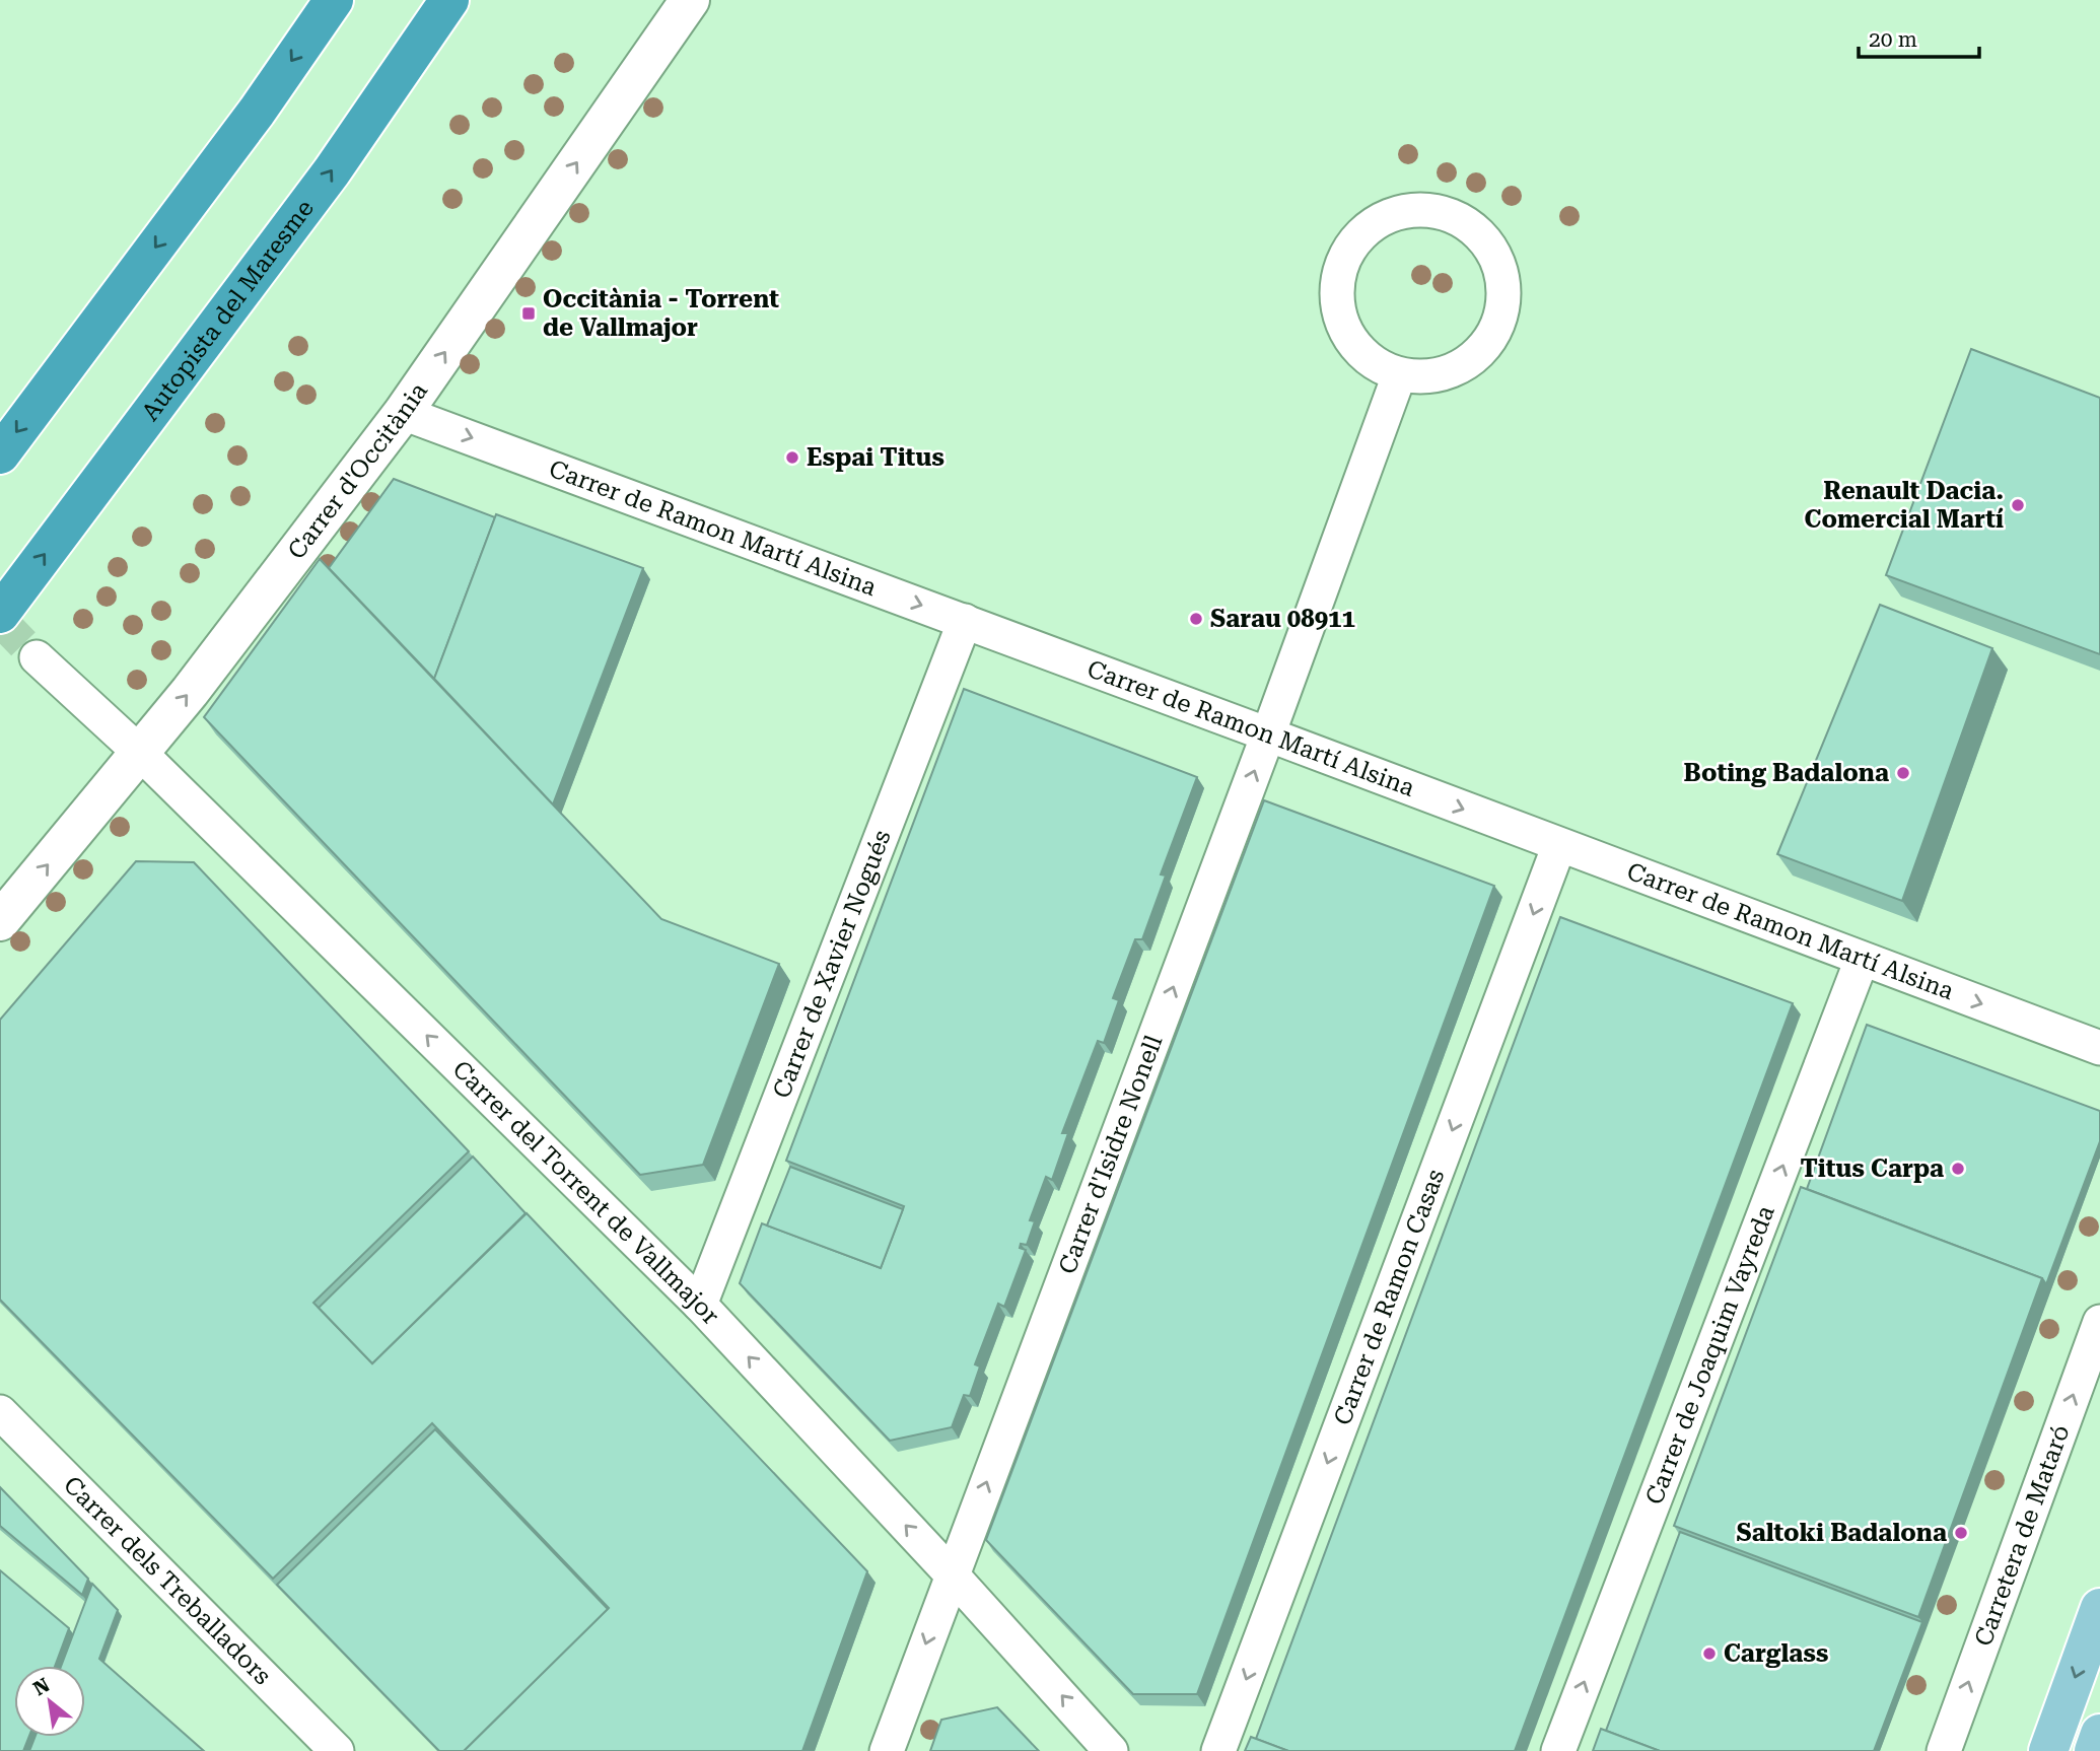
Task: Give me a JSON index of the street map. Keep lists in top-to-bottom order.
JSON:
{
  "streets": {
    "highway": ["Autopista del Maresme"],
    "street": [
      "Carrer d'Occitània",
      "Carrer de Ramon Martí Alsina",
      "Carrer de Xavier Nogués",
      "Carrer d'Isidre Nonell",
      "Carrer del Torrent de Vallmajor",
      "Carrer de Ramon Casas",
      "Carrer de Joaquim Vayreda",
      "Carretera de Mataró",
      "Carrer dels Treballadors"
    ]
  },
  "crossings": [
    ["Carrer d'Occitània", "Carrer de Ramon Martí Alsina"],
    ["Carrer d'Occitània", "Carrer del Torrent de Vallmajor"],
    ["Carrer de Ramon Martí Alsina", "Carrer de Xavier Nogués"],
    ["Carrer de Ramon Martí Alsina", "Carrer d'Isidre Nonell"],
    ["Carrer de Ramon Martí Alsina", "Carrer de Ramon Casas"],
    ["Carrer de Ramon Martí Alsina", "Carrer de Joaquim Vayreda"],
    ["Carrer de Xavier Nogués", "Carrer del Torrent de Vallmajor"],
    ["Carrer d'Isidre Nonell", "Carrer del Torrent de Vallmajor"]
  ],
  "one_way": [
    "Carrer d'Occitània",
    "Carrer de Ramon Martí Alsina",
    "Carrer del Torrent de Vallmajor",
    "Carrer de Ramon Casas",
    "Carrer de Joaquim Vayreda",
    "Carretera de Mataró"
  ],
  "places": {
    "transit": ["Occitània - Torrent de Vallmajor"],
    "other": [
      "Espai Titus",
      "Renault Dacia. Comercial Martí",
      "Sarau 08911",
      "Boting Badalona",
      "Titus Carpa",
      "Saltoki Badalona",
      "Carglass"
    ]
  },
  "scale_bar": "20 m",
  "north": "top left"
}
